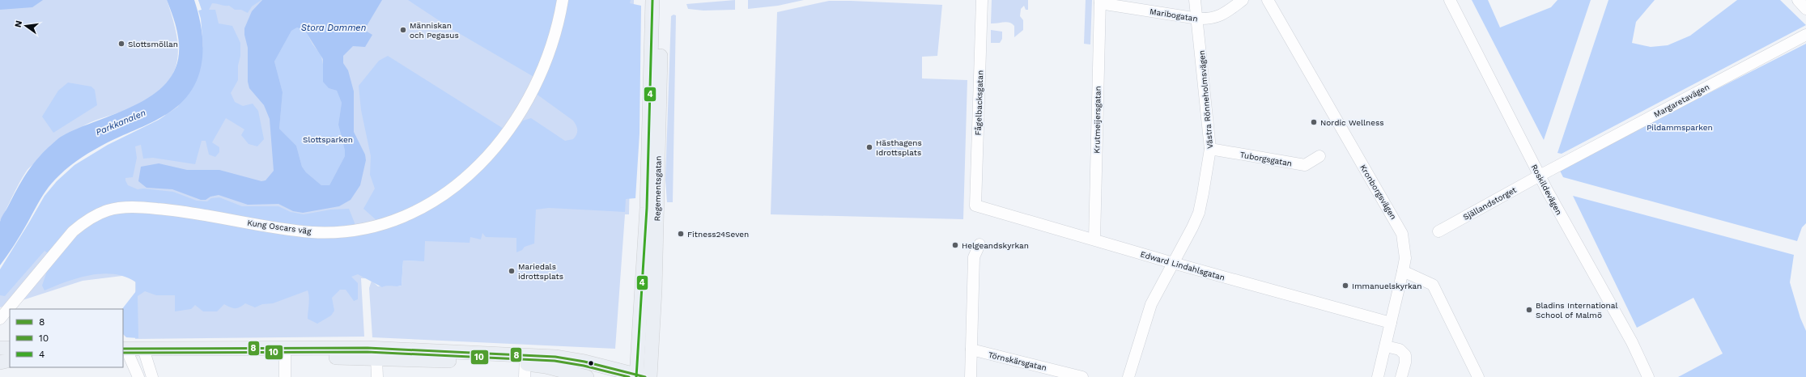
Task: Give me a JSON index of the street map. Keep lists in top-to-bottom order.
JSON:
{
  "streets": {
    "main road": ["Regementsgatan"],
    "street": [
      "Maribogatan",
      "Västra Rönneholmsvägen",
      "Margaretavägen",
      "Fågelbacksgatan",
      "Krutmeijersgatan",
      "Tuborgsgatan",
      "Roskildevägen",
      "Kronborgsvägen",
      "Själlandstorget",
      "Kung Oscars väg",
      "Edward Lindahlsgatan",
      "Törnskärsgatan"
    ]
  },
  "crossings": [
    ["Maribogatan", "Västra Rönneholmsvägen"],
    ["Maribogatan", "Krutmeijersgatan"],
    ["Västra Rönneholmsvägen", "Tuborgsgatan"],
    ["Västra Rönneholmsvägen", "Edward Lindahlsgatan"],
    ["Margaretavägen", "Roskildevägen"],
    ["Margaretavägen", "Själlandstorget"],
    ["Fågelbacksgatan", "Edward Lindahlsgatan"],
    ["Krutmeijersgatan", "Edward Lindahlsgatan"],
    ["Roskildevägen", "Själlandstorget"],
    ["Kronborgsvägen", "Edward Lindahlsgatan"]
  ],
  "water": ["Stora Dammen", "Parkkanalen"],
  "parks": ["Pildammsparken", "Slottsparken"],
  "places": [
    "Människan och Pegasus",
    "Slottsmöllan",
    "Nordic Wellness",
    "Hästhagens Idrottsplats",
    "Fitness24Seven",
    "Helgeandskyrkan",
    "Mariedals idrottsplats",
    "Immanuelskyrkan",
    "Bladins International School of Malmö"
  ],
  "lines": ["transit line 4", "transit line 8", "transit line 10"],
  "legend": ["8", "10", "4"],
  "north": "left"
}
